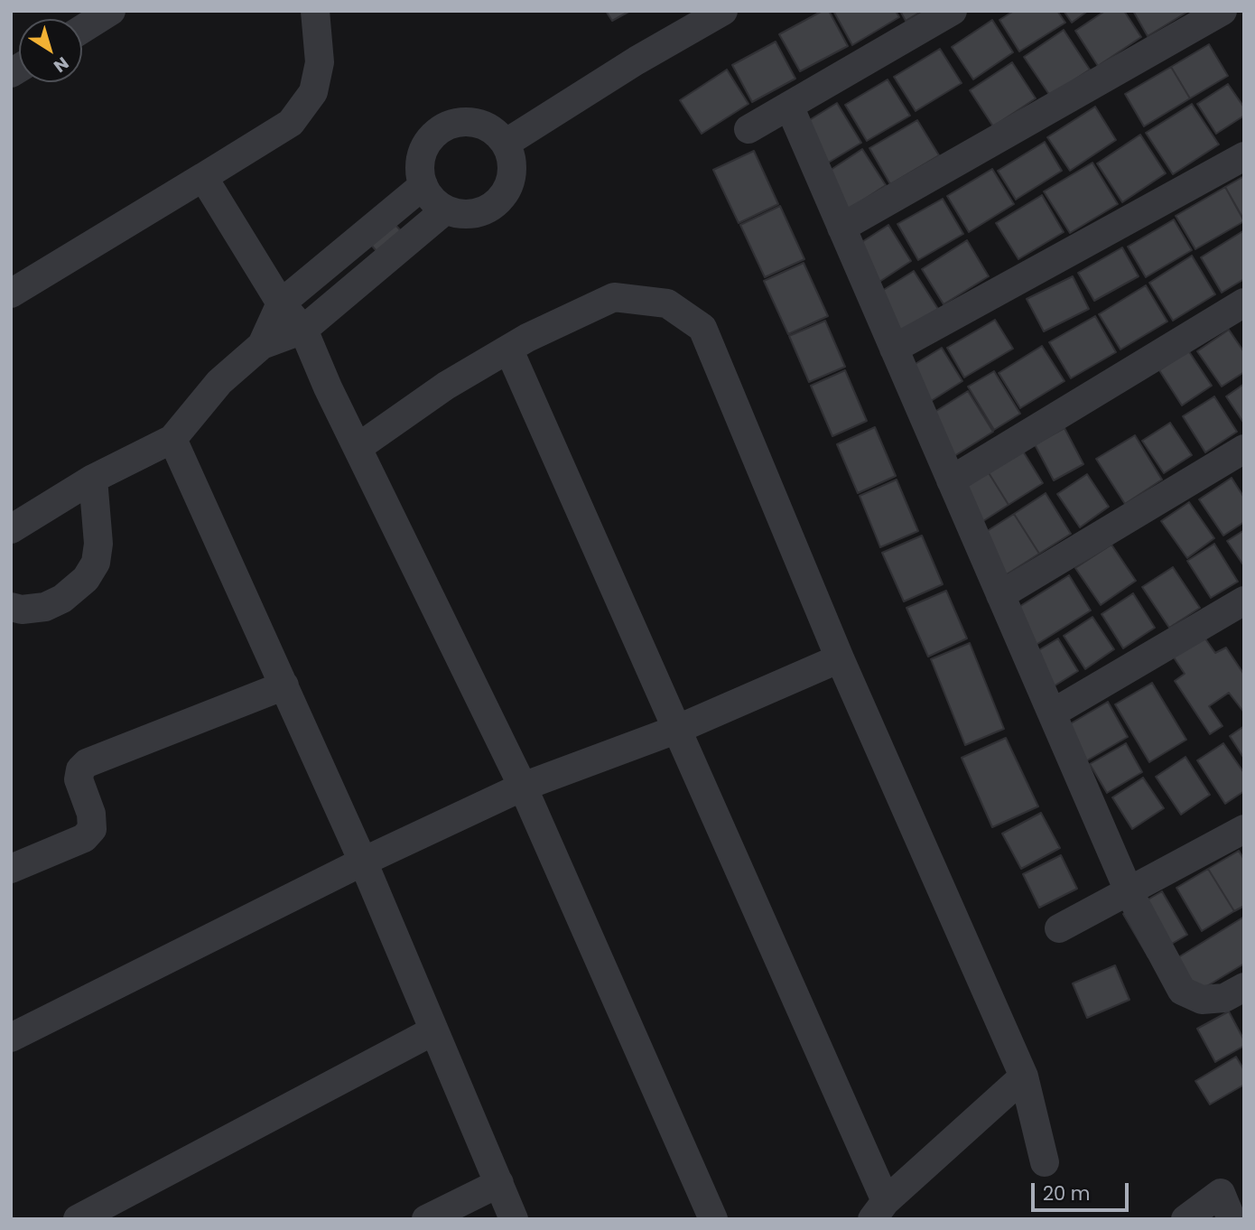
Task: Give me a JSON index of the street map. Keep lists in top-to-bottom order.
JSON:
{
  "scale_bar": "20 m",
  "north": "bottom right"
}
